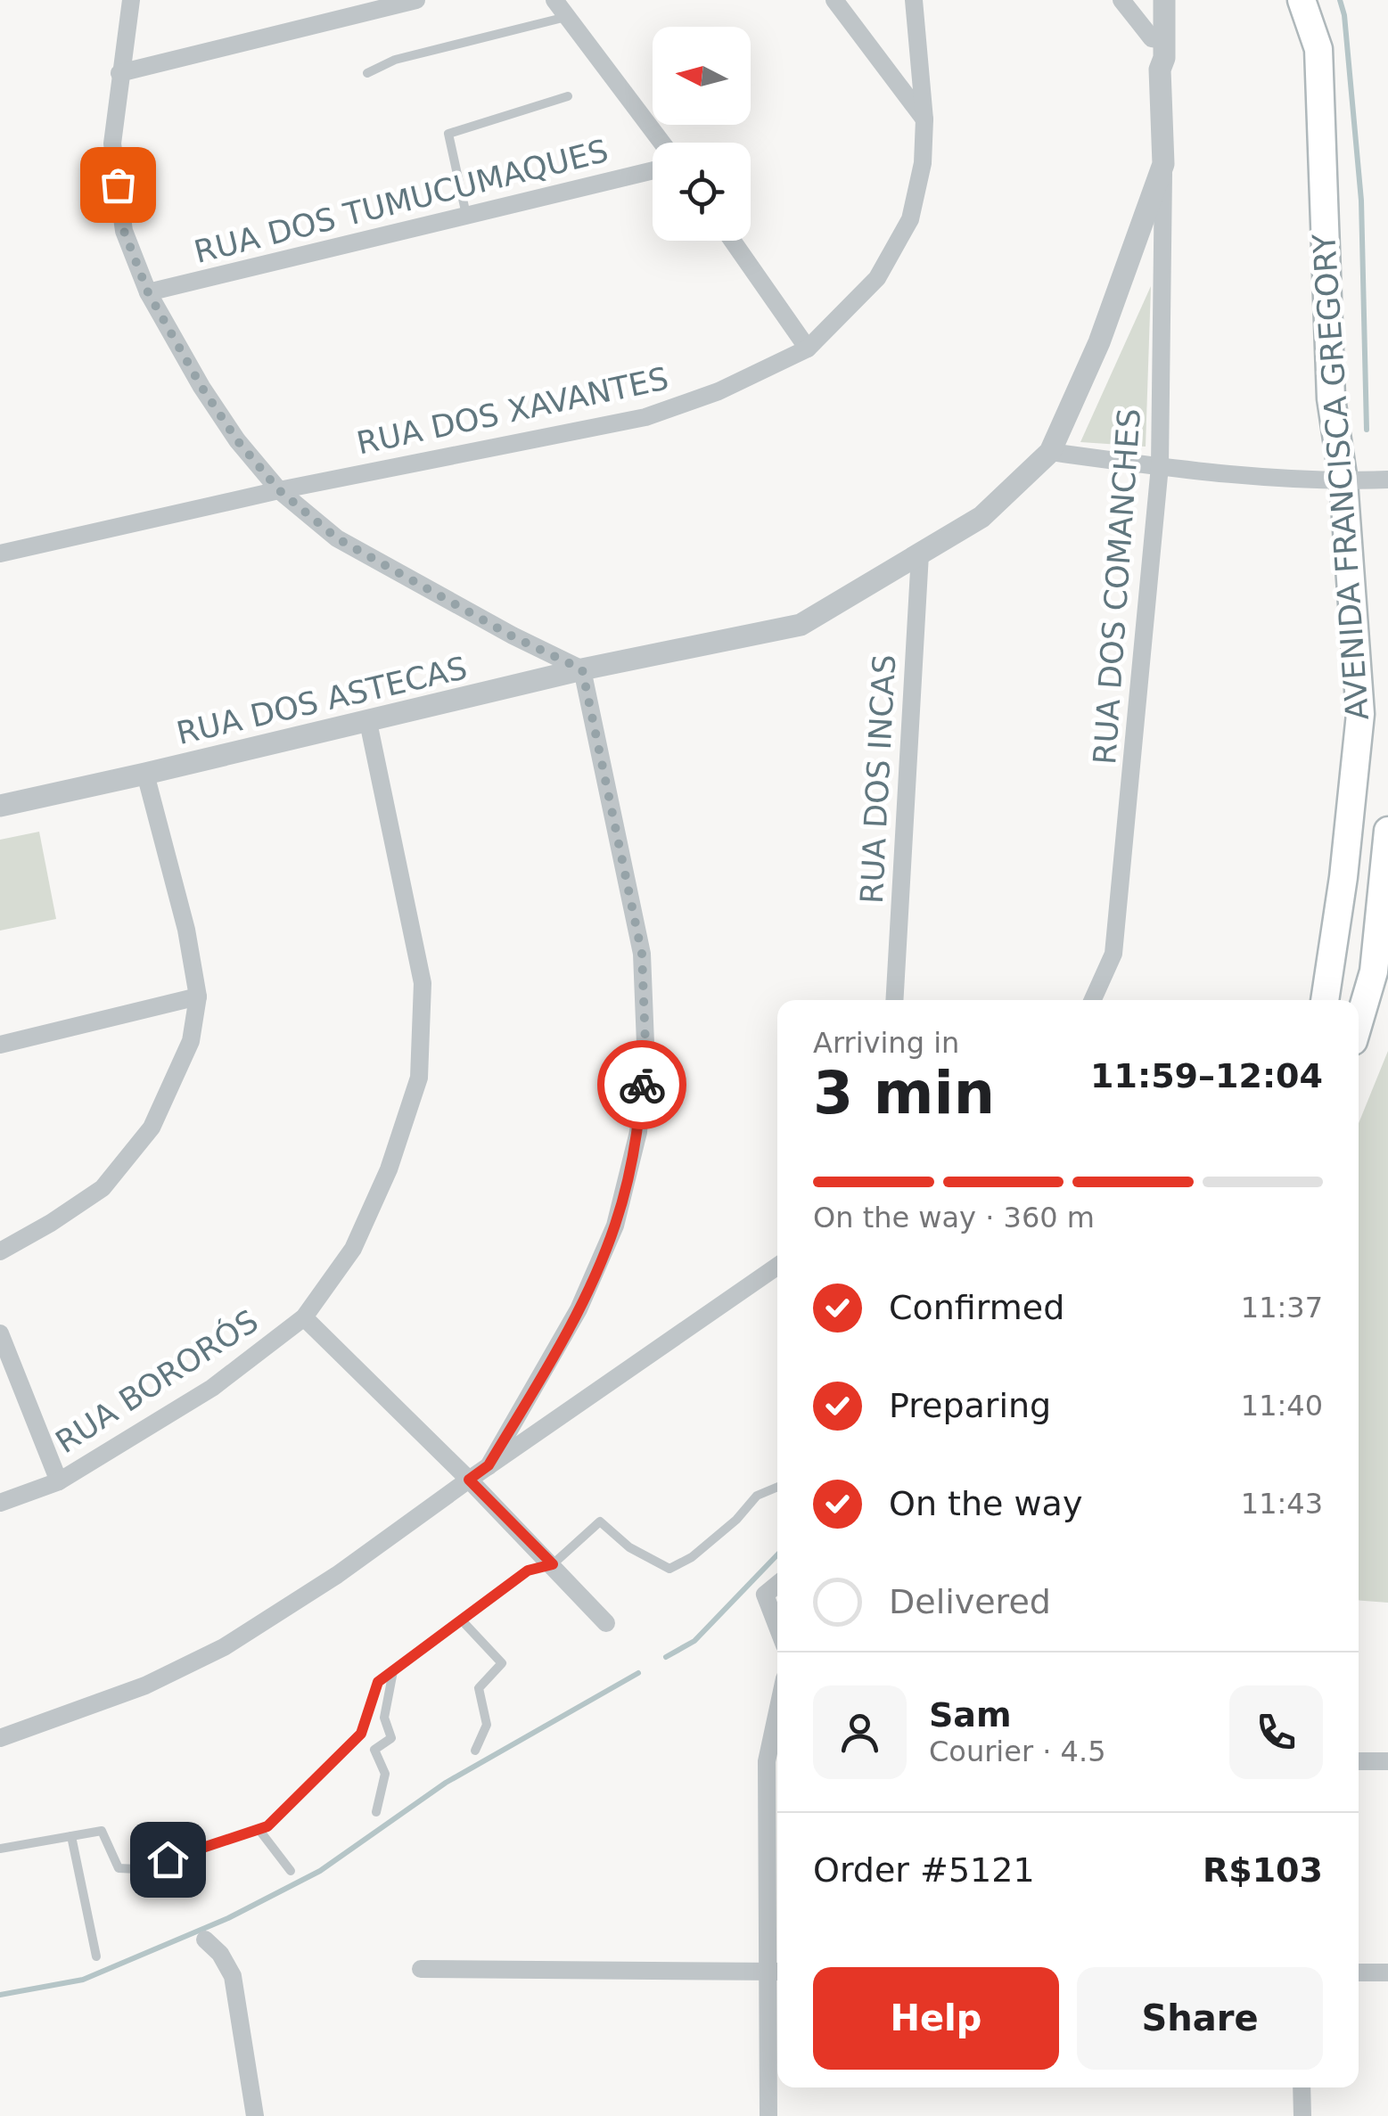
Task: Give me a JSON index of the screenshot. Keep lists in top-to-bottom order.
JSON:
{
  "streets": {
    "main road": ["AVENIDA FRANCISCA GREGORY"],
    "street": [
      "RUA DOS TUMUCUMAQUES",
      "RUA DOS XAVANTES",
      "RUA DOS COMANCHES",
      "RUA DOS ASTECAS",
      "RUA DOS INCAS",
      "RUA BORORÓS"
    ]
  },
  "crossings": [
    ["RUA DOS COMANCHES", "RUA DOS ASTECAS"],
    ["RUA DOS ASTECAS", "RUA DOS INCAS"],
    ["RUA DOS ASTECAS", "RUA BORORÓS"]
  ],
  "north": "left",
  "page": {
    "heading": ["3 min", "Arriving in", "11:59–12:04"],
    "panel": [
      "Sam",
      "Courier · 4.5",
      "Order #5121",
      "R$103"
    ],
    "bar": "On the way · 360 m",
    "list": [
      ["Confirmed", "11:37"],
      ["Preparing", "11:40"],
      ["On the way", "11:43"],
      "Delivered"
    ],
    "buttons": ["Help", "Share"]
  }
}
